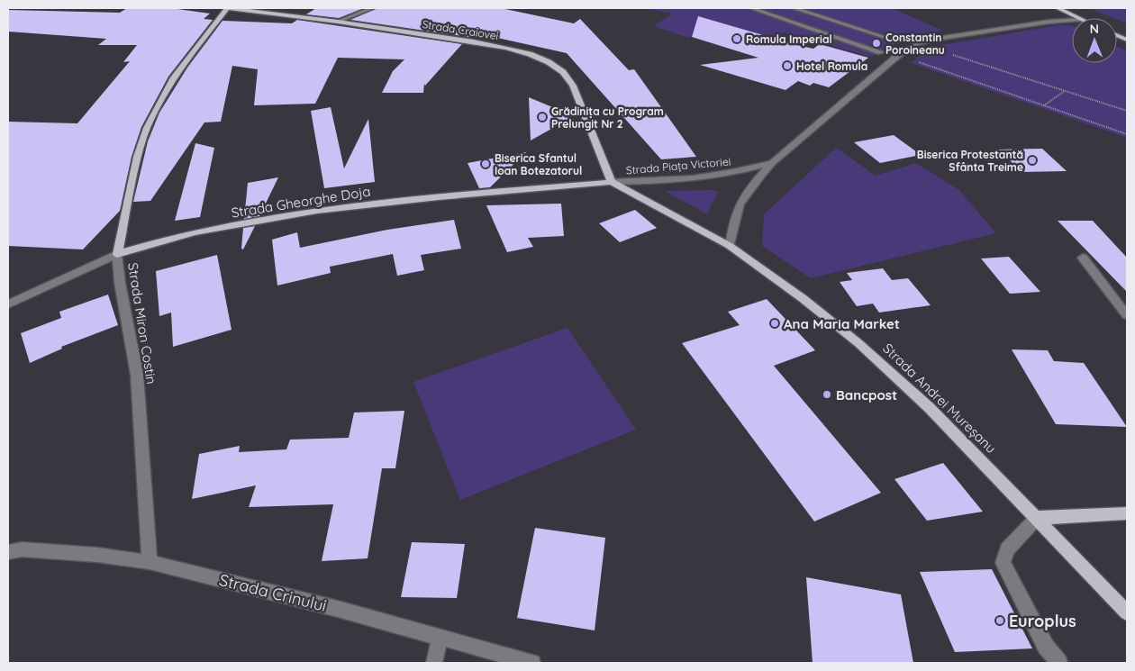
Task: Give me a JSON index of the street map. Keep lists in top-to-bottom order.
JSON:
{
  "streets": {
    "main road": [
      "Strada Craiovei",
      "Strada Gheorghe Doja",
      "Strada Miron Costin",
      "Strada Andrei Mureșanu"
    ],
    "street": ["Strada Piața Victoriei", "Strada Crinului"]
  },
  "crossings": [
    ["Strada Craiovei", "Strada Piața Victoriei"],
    ["Strada Craiovei", "Strada Gheorghe Doja"],
    ["Strada Craiovei", "Strada Miron Costin"],
    ["Strada Craiovei", "Strada Andrei Mureșanu"],
    ["Strada Piața Victoriei", "Strada Gheorghe Doja"],
    ["Strada Piața Victoriei", "Strada Andrei Mureșanu"],
    ["Strada Gheorghe Doja", "Strada Miron Costin"],
    ["Strada Gheorghe Doja", "Strada Andrei Mureșanu"],
    ["Strada Miron Costin", "Strada Crinului"]
  ],
  "places": [
    "Romula Imperial",
    "Constantin Poroineanu",
    "Hotel Romula",
    "Grădinița cu Program Prelungit Nr 2",
    "Biserica Protestantă Sfânta Treime",
    "Biserica Sfantul Ioan Botezatorul",
    "Ana Maria Market",
    "Bancpost",
    "Europlus"
  ],
  "north": "top"
}
